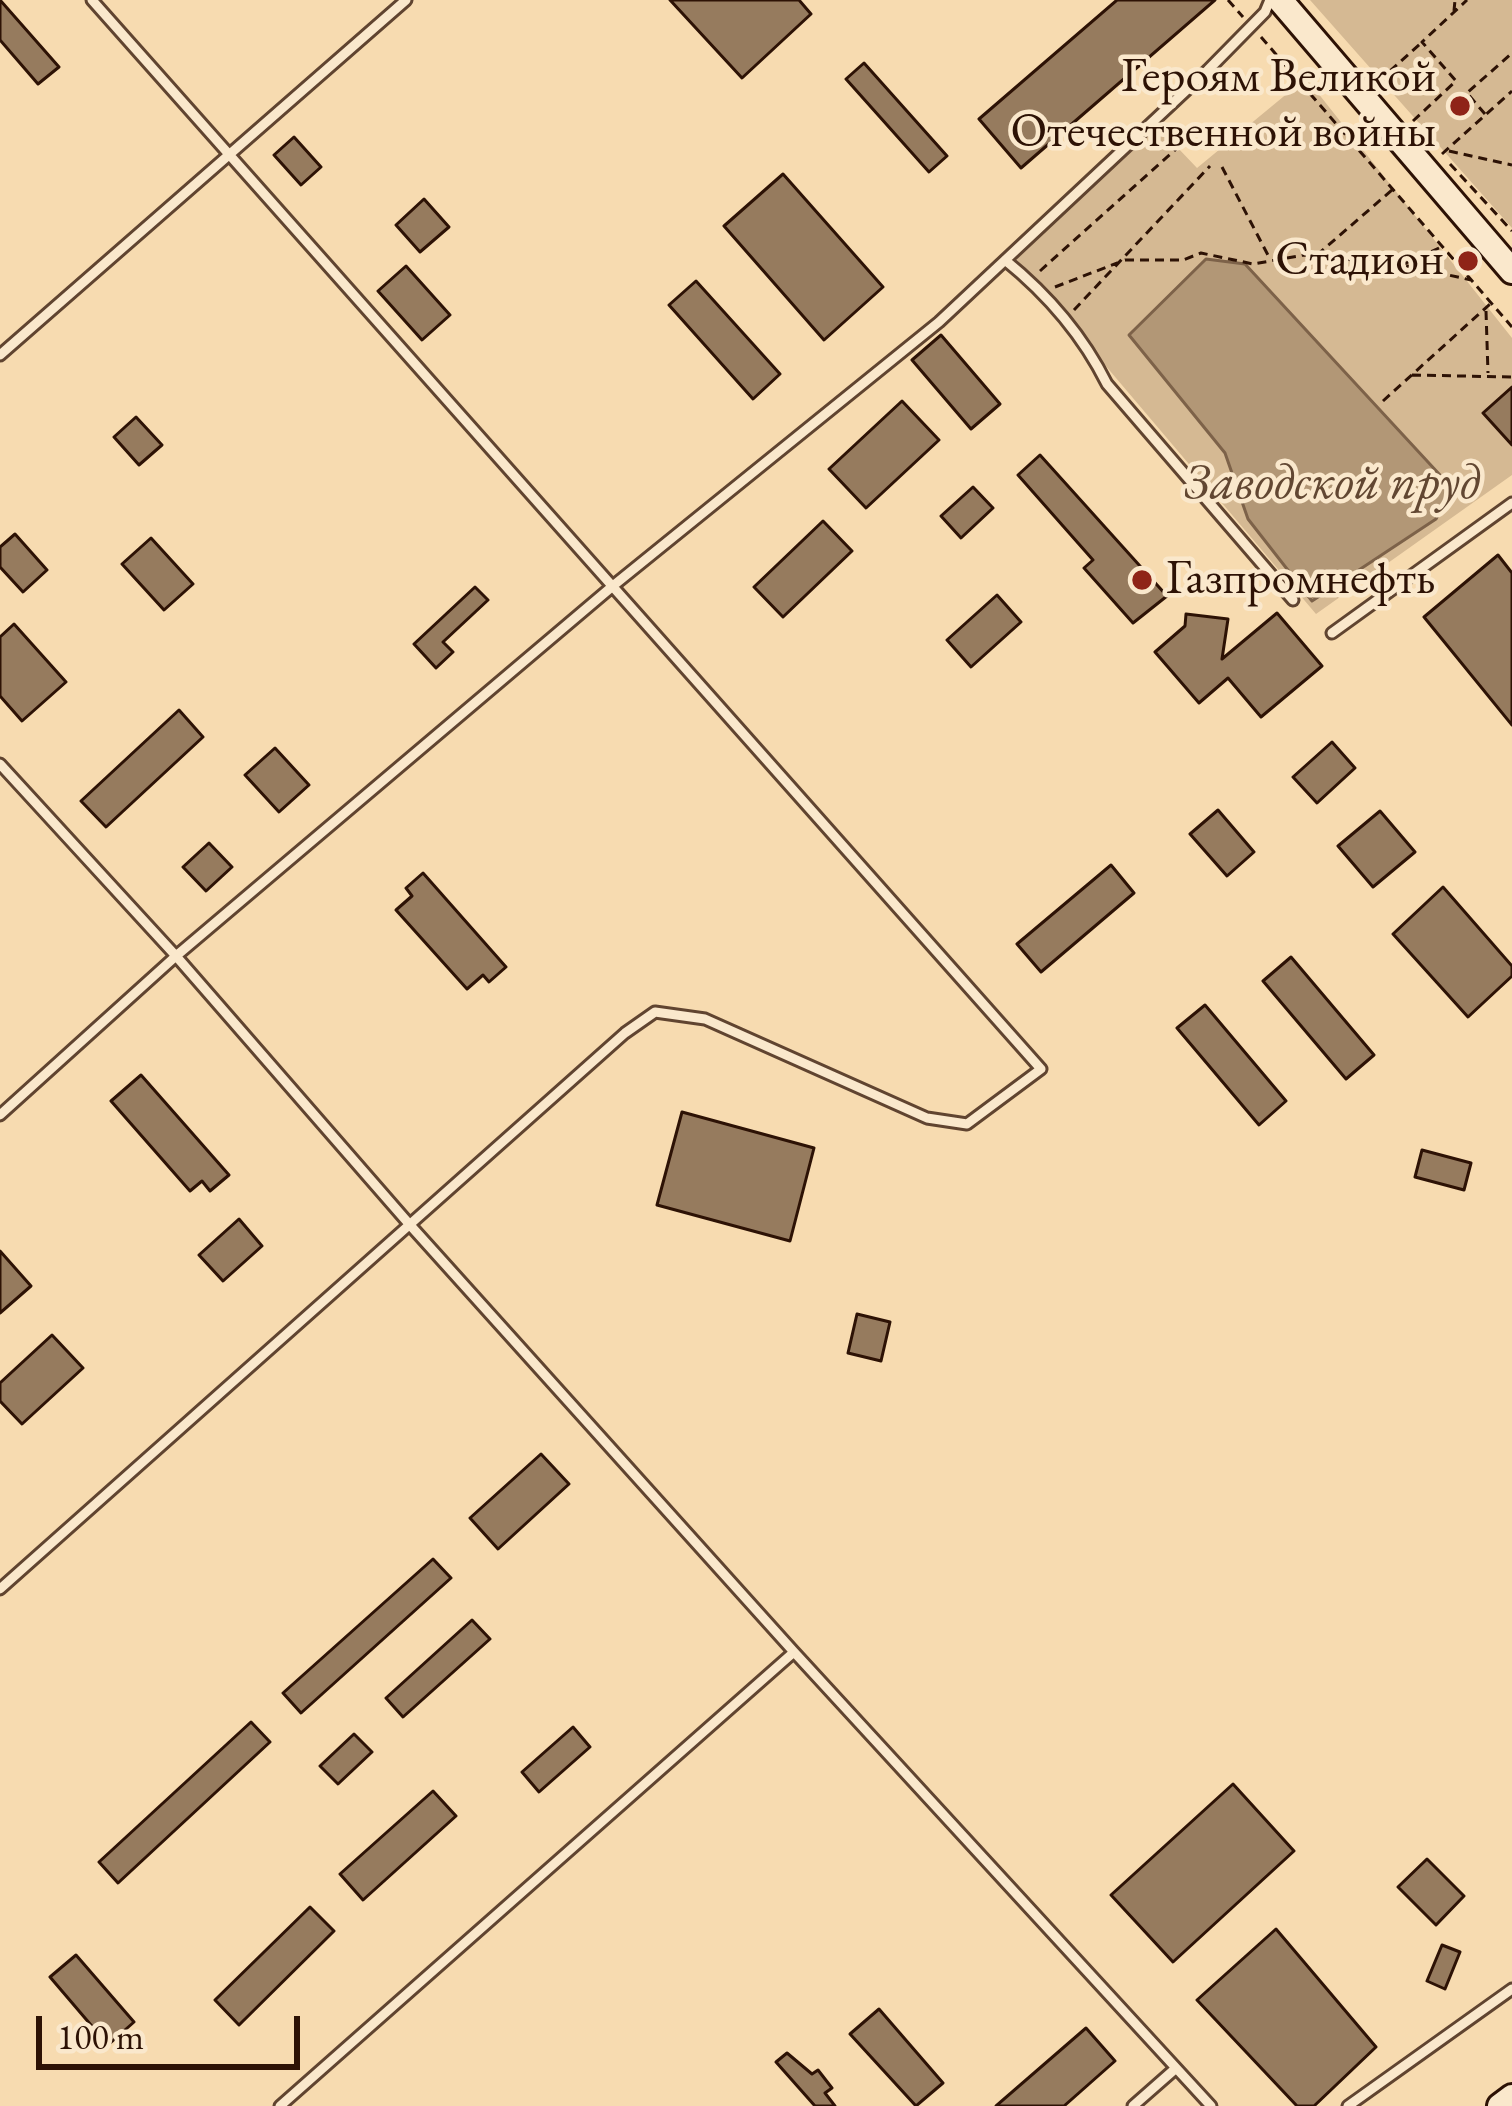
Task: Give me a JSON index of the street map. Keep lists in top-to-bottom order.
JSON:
{
  "water": ["Заводской пруд"],
  "places": ["Героям Великой Отечественной войны", "Стадион", "Газпромнефть"],
  "scale_bar": "100 m"
}
